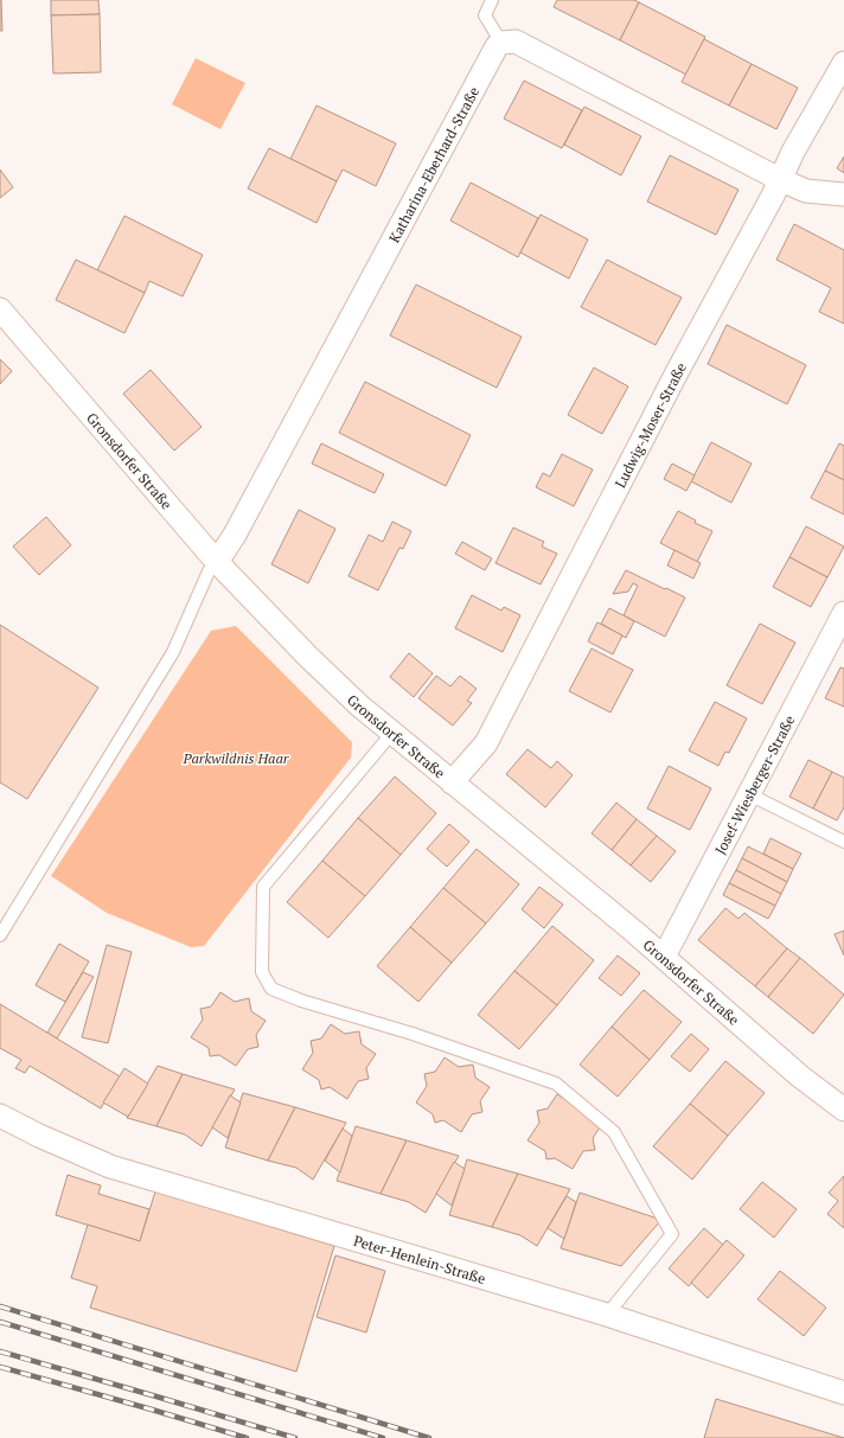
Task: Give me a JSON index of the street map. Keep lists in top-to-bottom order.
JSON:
{
  "streets": {
    "street": [
      "Katharina-Eberhard-Straße",
      "Ludwig-Moser-Straße",
      "Gronsdorfer Straße",
      "Josef-Wiesberger-Straße",
      "Peter-Henlein-Straße"
    ]
  },
  "crossings": [
    ["Katharina-Eberhard-Straße", "Gronsdorfer Straße"],
    ["Ludwig-Moser-Straße", "Gronsdorfer Straße"],
    ["Gronsdorfer Straße", "Josef-Wiesberger-Straße"]
  ],
  "parks": ["Parkwildnis Haar"]
}
